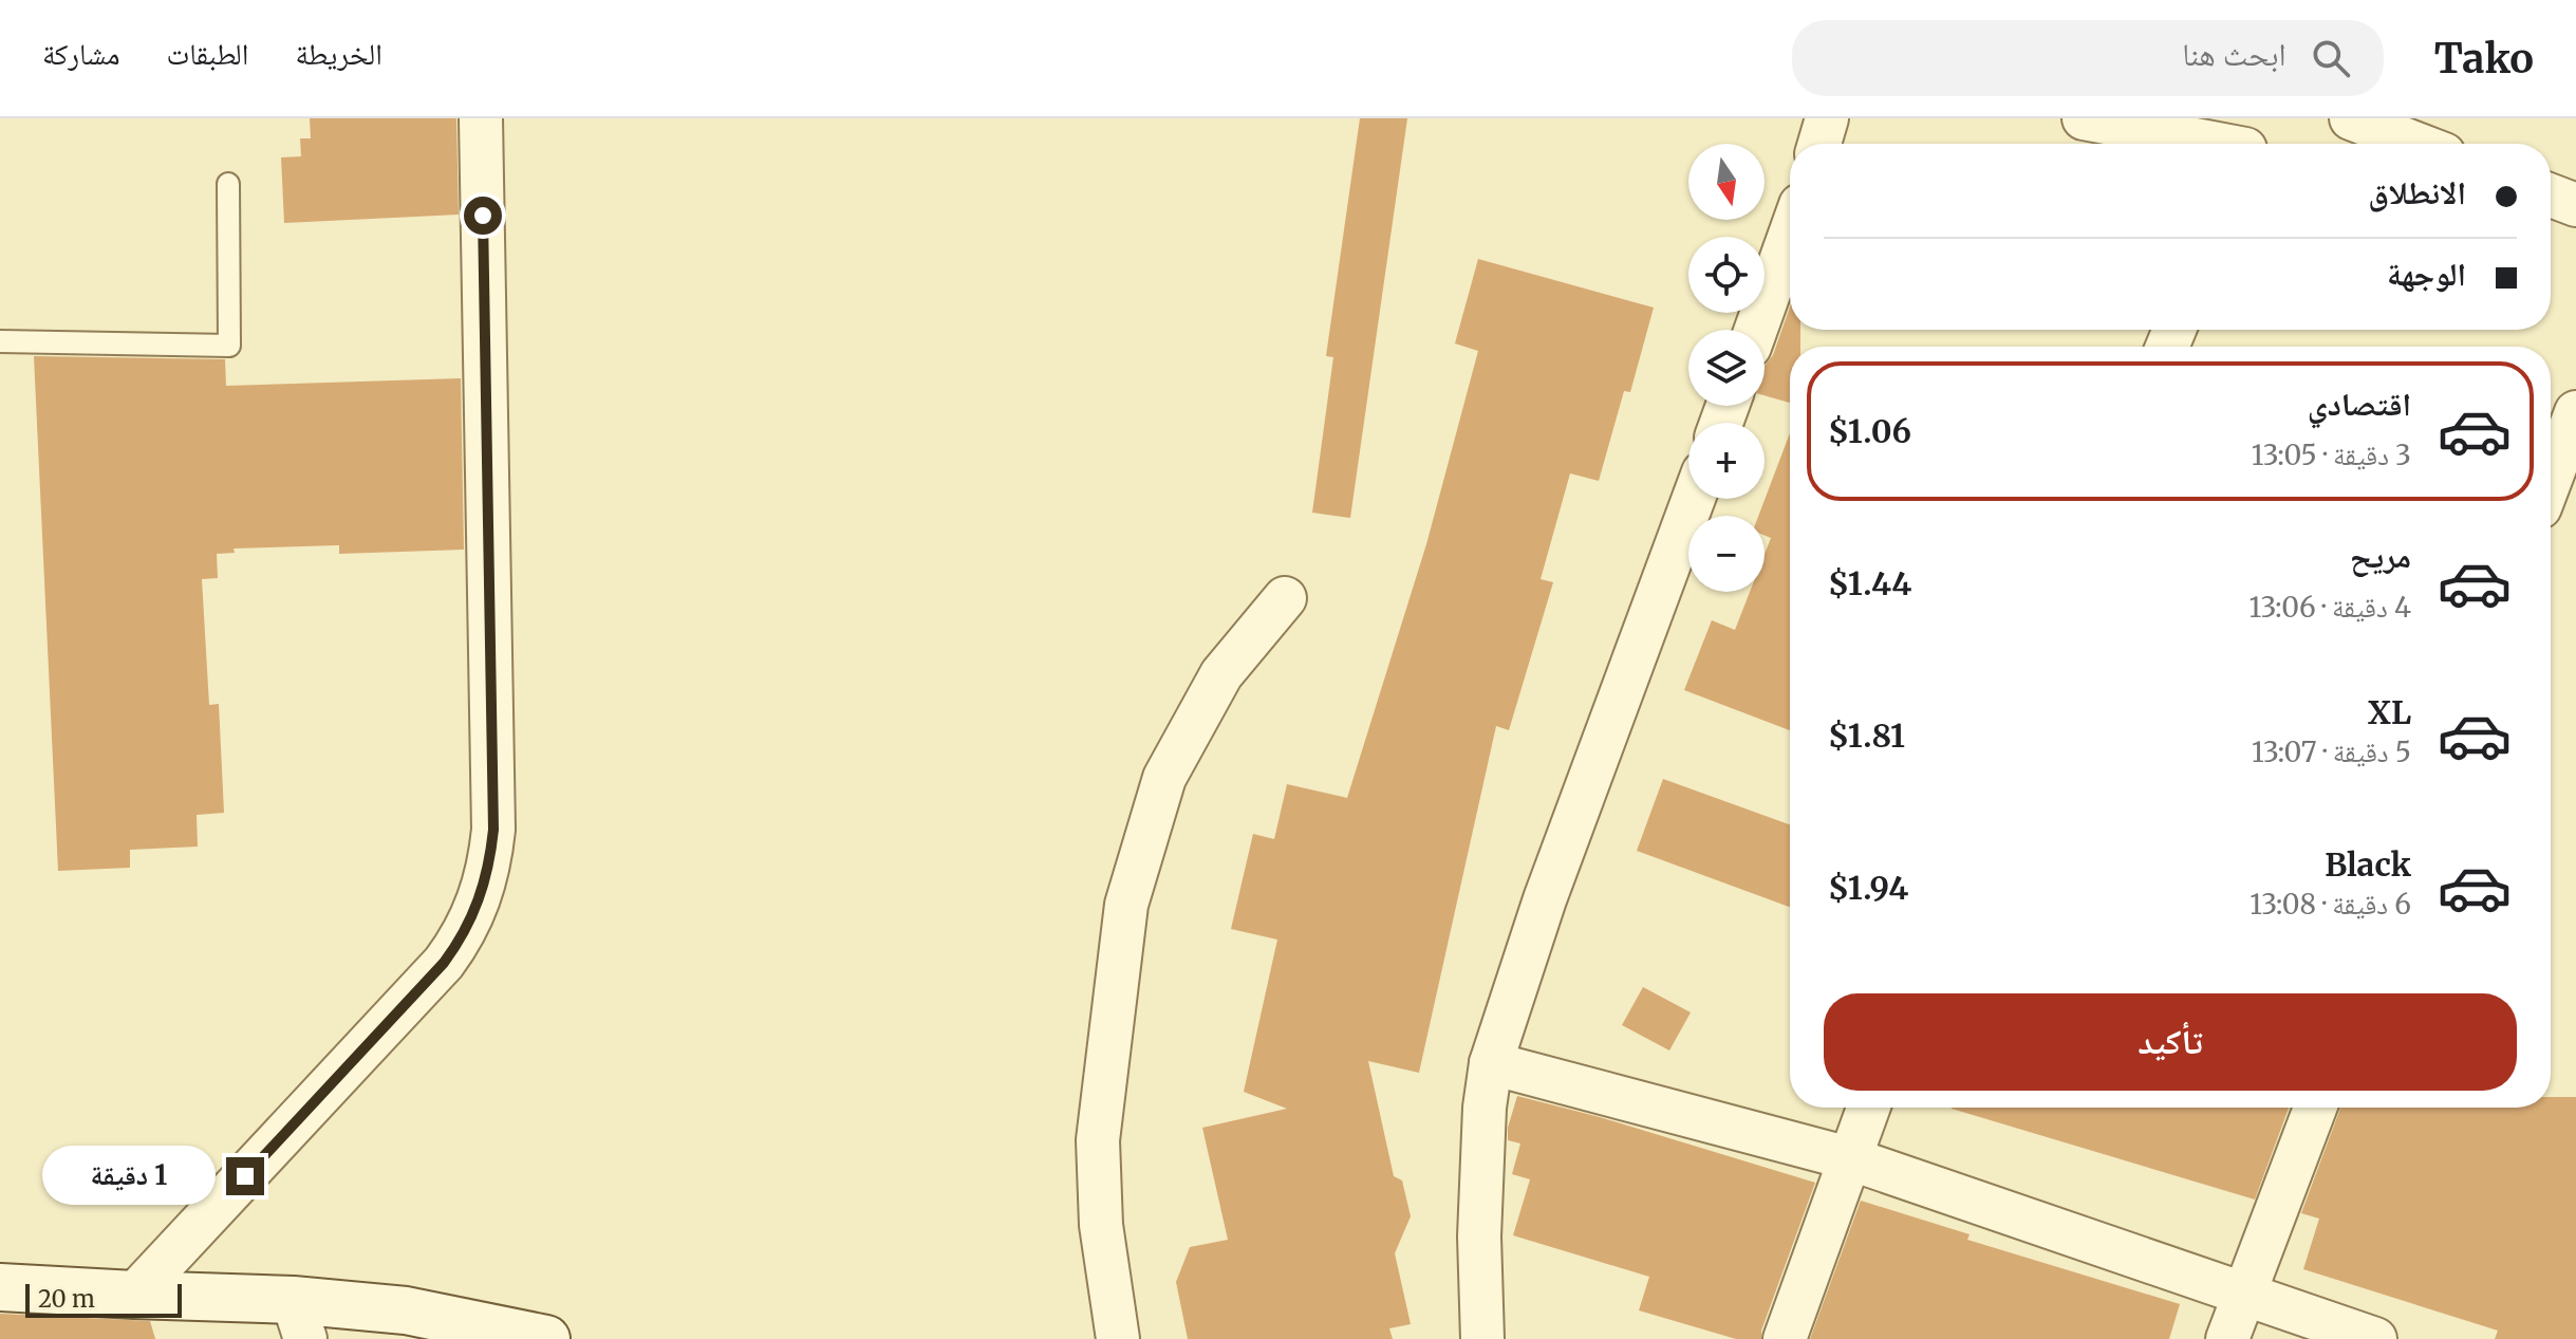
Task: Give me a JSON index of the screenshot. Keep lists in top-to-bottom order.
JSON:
{
  "scale_bar": "20 m",
  "north": "bottom",
  "page": {
    "header": "Tako",
    "search": "ابحث هنا",
    "nav": ["الخريطة", "الطبقات", "مشاركة"],
    "map_buttons": ["+", "−"],
    "banner": ["الانطلاق", "الوجهة"],
    "list": [
      {
        "name": "اقتصادي",
        "note": "3 دقيقة · 13:05",
        "value": "$1.06"
      },
      {
        "name": "مريح",
        "note": "4 دقيقة · 13:06",
        "value": "$1.44"
      },
      {
        "name": "XL",
        "note": "5 دقيقة · 13:07",
        "value": "$1.81"
      },
      {
        "name": "Black",
        "note": "6 دقيقة · 13:08",
        "value": "$1.94"
      }
    ],
    "buttons": "تأكيد",
    "bubble": "1 دقيقة",
    "scale": "20 m"
  }
}
